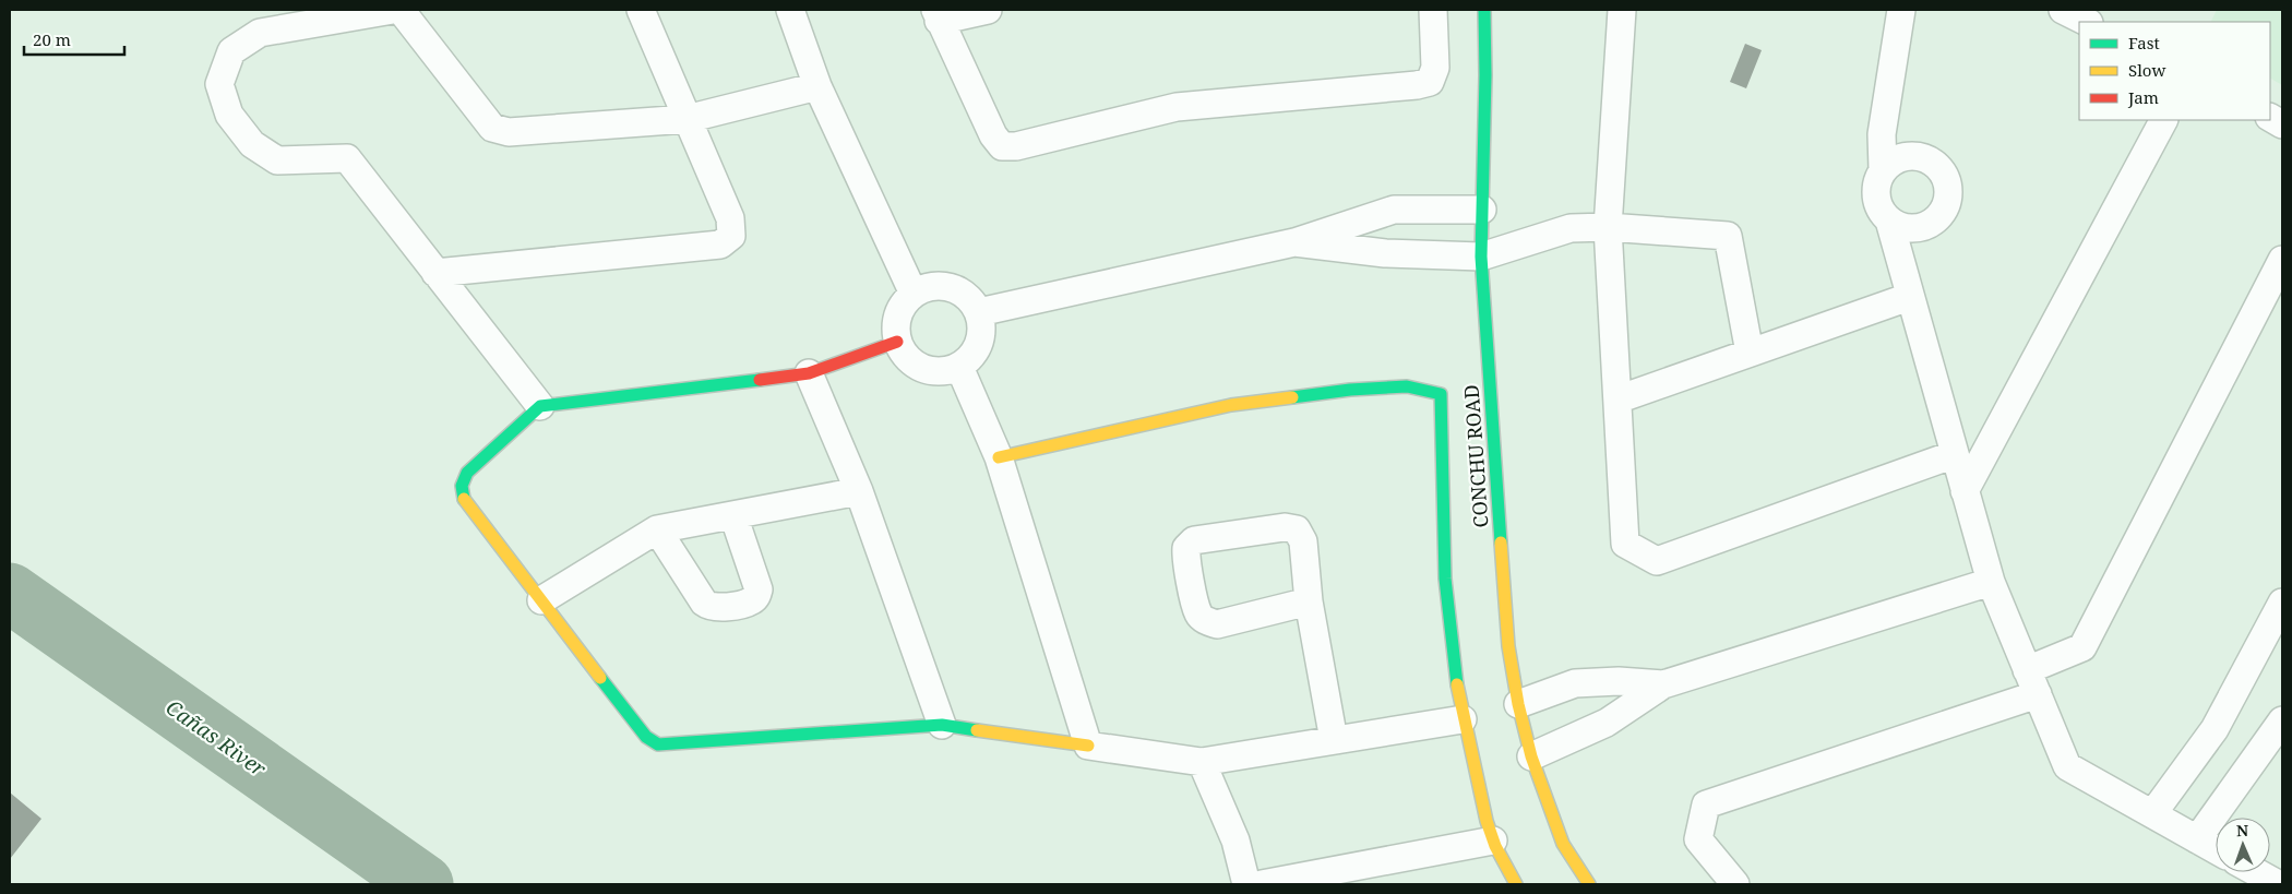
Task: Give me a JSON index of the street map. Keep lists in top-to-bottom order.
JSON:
{
  "streets": {
    "street": ["CONCHU ROAD"]
  },
  "water": ["Cañas River"],
  "legend": ["Fast", "Slow", "Jam"],
  "scale_bar": "20 m",
  "north": "top"
}
